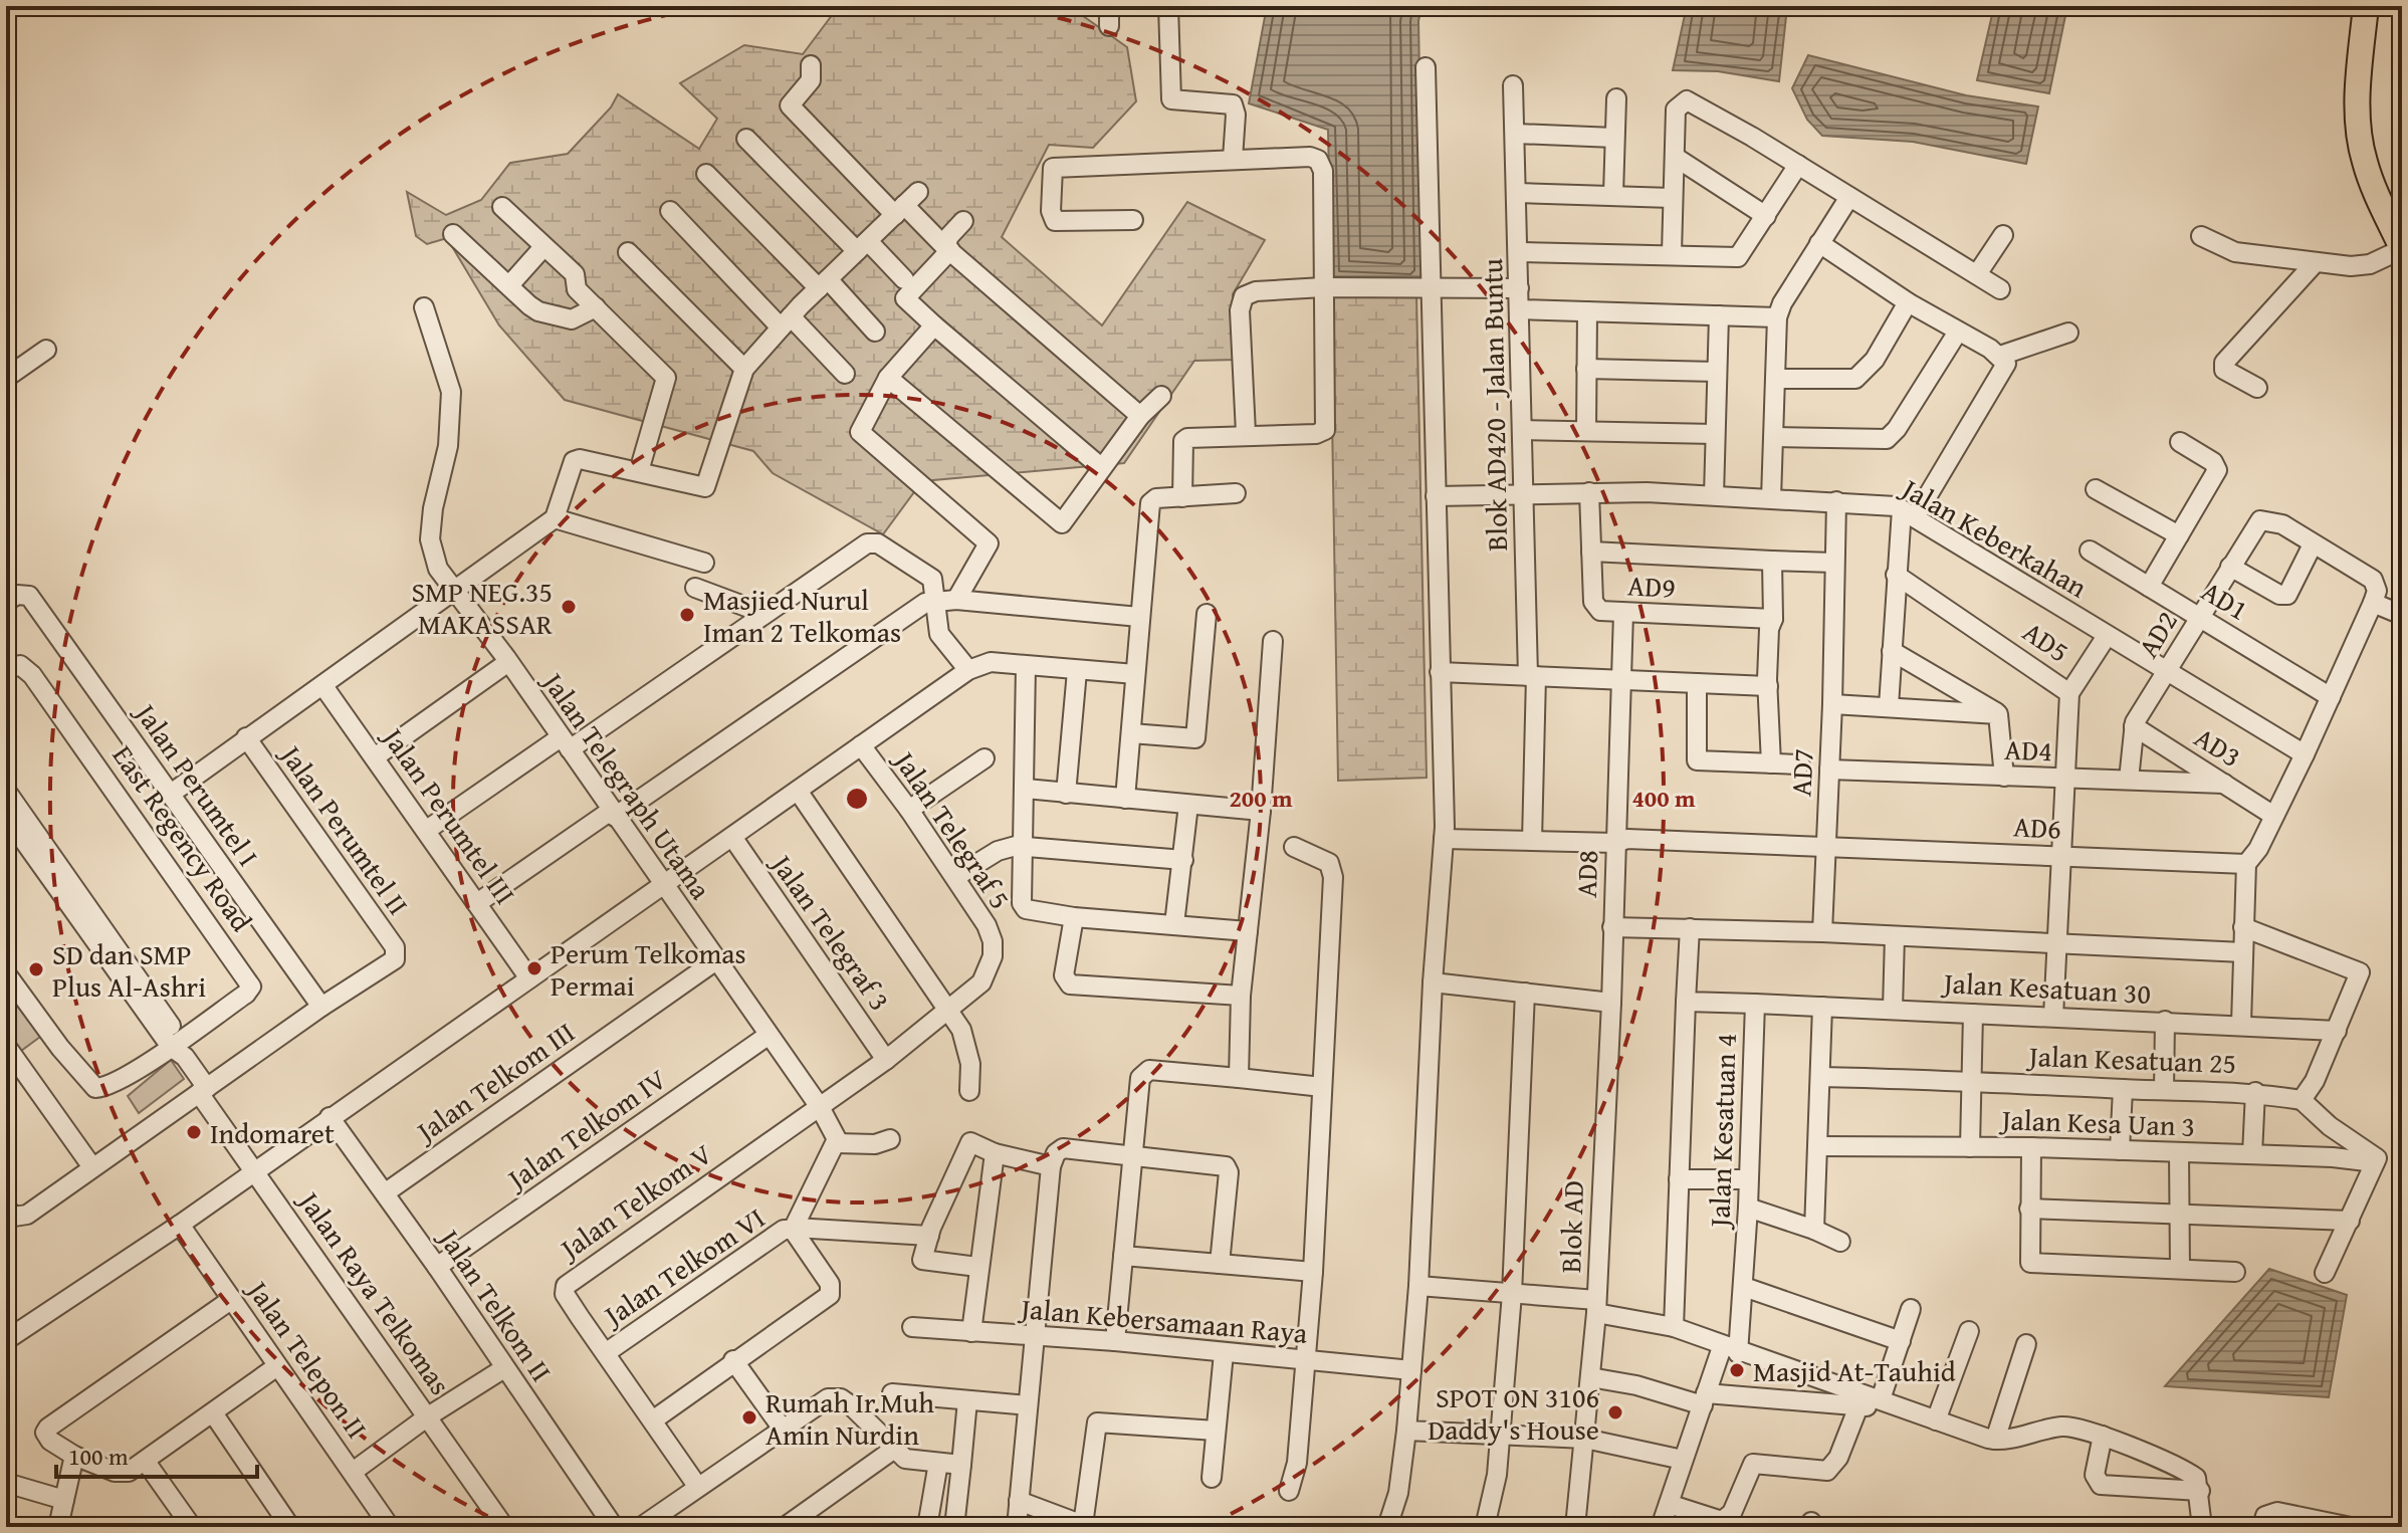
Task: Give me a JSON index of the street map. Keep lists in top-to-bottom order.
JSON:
{
  "streets": {
    "street": [
      "Blok AD420 - Jalan Buntu",
      "Jalan Keberkahan",
      "AD9",
      "AD1",
      "AD2",
      "AD5",
      "AD3",
      "AD4",
      "AD7",
      "Jalan Perumtel I",
      "Jalan Telegraph Utama",
      "Jalan Perumtel III",
      "AD6",
      "Jalan Perumtel II",
      "Jalan Telegraf 5",
      "East Regency Road",
      "AD8",
      "Jalan Telegraf 3",
      "Jalan Kesatuan 30",
      "Jalan Kesatuan 25",
      "Jalan Telkom III",
      "Jalan Kesa Uan 3",
      "Jalan Telkom IV",
      "Jalan Kesatuan 4",
      "Jalan Telkom V",
      "Blok AD",
      "Jalan Telkom VI",
      "Jalan Raya Telkomas",
      "Jalan Telkom II",
      "Jalan Kebersamaan Raya",
      "Jalan Telepon II"
    ]
  },
  "crossings": [
    ["Blok AD420 - Jalan Buntu", "Jalan Keberkahan"],
    ["Blok AD420 - Jalan Buntu", "AD6"],
    ["Jalan Keberkahan", "AD9"],
    ["Jalan Keberkahan", "AD2"],
    ["Jalan Keberkahan", "AD7"],
    ["AD9", "AD8"],
    ["AD1", "AD2"],
    ["AD2", "AD3"],
    ["AD2", "AD4"],
    ["AD5", "AD4"],
    ["AD5", "AD6"],
    ["AD5", "AD8"],
    ["AD5", "Jalan Kesatuan 30"],
    ["AD3", "AD4"],
    ["AD4", "AD7"],
    ["AD7", "AD6"],
    ["AD7", "AD8"],
    ["Jalan Perumtel I", "Jalan Perumtel II"],
    ["Jalan Telegraph Utama", "Jalan Telegraf 5"],
    ["Jalan Telegraph Utama", "Jalan Telkom III"],
    ["Jalan Telegraph Utama", "Jalan Telkom IV"],
    ["Jalan Telegraph Utama", "Jalan Telkom V"],
    ["AD6", "AD8"],
    ["Jalan Telegraf 5", "Jalan Telegraf 3"],
    ["Jalan Telegraf 5", "Jalan Telkom V"],
    ["East Regency Road", "Jalan Raya Telkomas"],
    ["AD8", "Jalan Kesatuan 4"],
    ["AD8", "Blok AD"],
    ["Jalan Kesatuan 30", "Jalan Kesatuan 4"],
    ["Jalan Telkom III", "Jalan Telkom II"],
    ["Jalan Telkom IV", "Jalan Telkom II"],
    ["Jalan Telkom V", "Jalan Telkom VI"]
  ],
  "places": [
    "SMP NEG.35 MAKASSAR",
    "Masjied Nurul Iman 2 Telkomas",
    "Perum Telkomas Permai",
    "SD dan SMP Plus Al-Ashri",
    "Indomaret",
    "Masjid At-Tauhid",
    "SPOT ON 3106 Daddy's House",
    "Rumah Ir.Muh Amin Nurdin"
  ],
  "scale_bar": "100 m",
  "rings": ["200 m", "400 m"]
}
